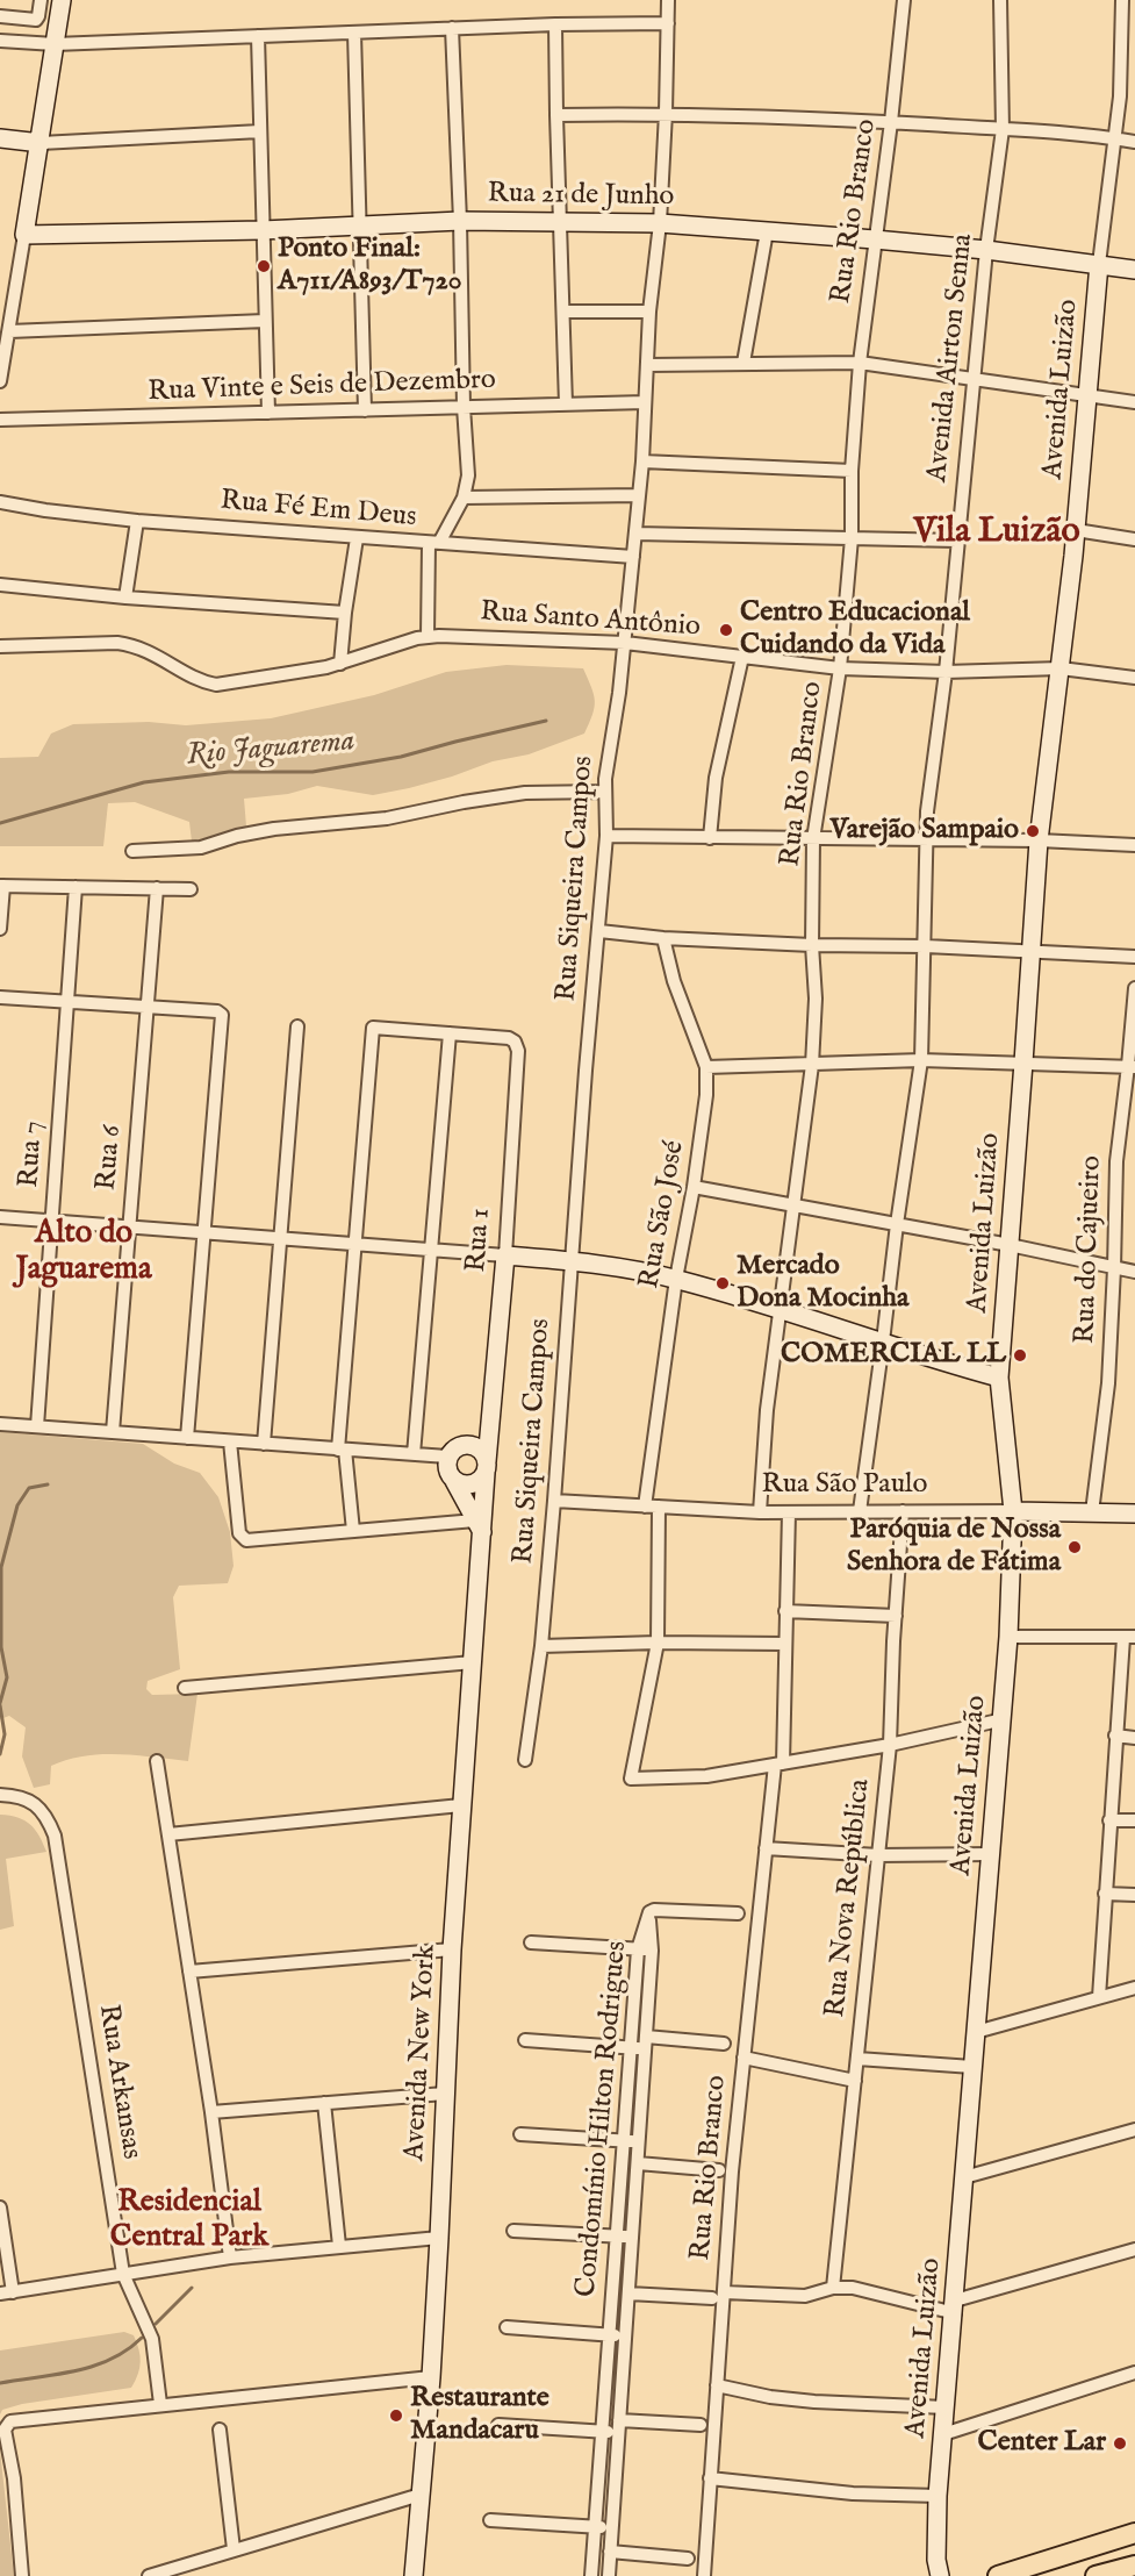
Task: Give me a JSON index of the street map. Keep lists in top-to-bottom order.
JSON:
{
  "streets": {
    "street": [
      "Rua 21 de Junho",
      "Rua Rio Branco",
      "Avenida Airton Senna",
      "Rua Vinte e Seis de Dezembro",
      "Avenida Luizão",
      "Rua Fé Em Deus",
      "Rua Santo Antônio",
      "Rua Siqueira Campos",
      "Rua 7",
      "Rua 6",
      "Rua São José",
      "Rua 1",
      "Rua do Cajueiro",
      "Rua São Paulo",
      "Rua Nova República",
      "Avenida New York",
      "Rua Arkansas",
      "Condomínio Hilton Rodrigues"
    ]
  },
  "crossings": [
    ["Rua 21 de Junho", "Rua Rio Branco"],
    ["Rua 21 de Junho", "Avenida Airton Senna"],
    ["Rua 21 de Junho", "Avenida Luizão"],
    ["Rua 21 de Junho", "Rua Siqueira Campos"],
    ["Rua Rio Branco", "Rua Santo Antônio"],
    ["Rua Rio Branco", "Rua São José"],
    ["Rua Rio Branco", "Rua São Paulo"],
    ["Avenida Airton Senna", "Rua Santo Antônio"],
    ["Avenida Airton Senna", "Rua São Paulo"],
    ["Rua Vinte e Seis de Dezembro", "Rua Siqueira Campos"],
    ["Avenida Luizão", "Rua Santo Antônio"],
    ["Avenida Luizão", "Rua São Paulo"],
    ["Rua Fé Em Deus", "Rua Siqueira Campos"],
    ["Rua Santo Antônio", "Rua Siqueira Campos"],
    ["Rua Siqueira Campos", "Rua São Paulo"],
    ["Rua São José", "Rua São Paulo"],
    ["Rua 1", "Avenida New York"],
    ["Rua do Cajueiro", "Rua São Paulo"],
    ["Rua São Paulo", "Rua Nova República"]
  ],
  "districts": ["Vila Luizão", "Alto do Jaguarema", "Residencial Central Park"],
  "water": ["Rio Jaguarema"],
  "places": [
    "Ponto Final: A711/A893/T720",
    "Centro Educacional Cuidando da Vida",
    "Varejão Sampaio",
    "Mercado Dona Mocinha",
    "COMERCIAL LL",
    "Paróquia de Nossa Senhora de Fátima",
    "Restaurante Mandacaru",
    "Center Lar"
  ]
}
